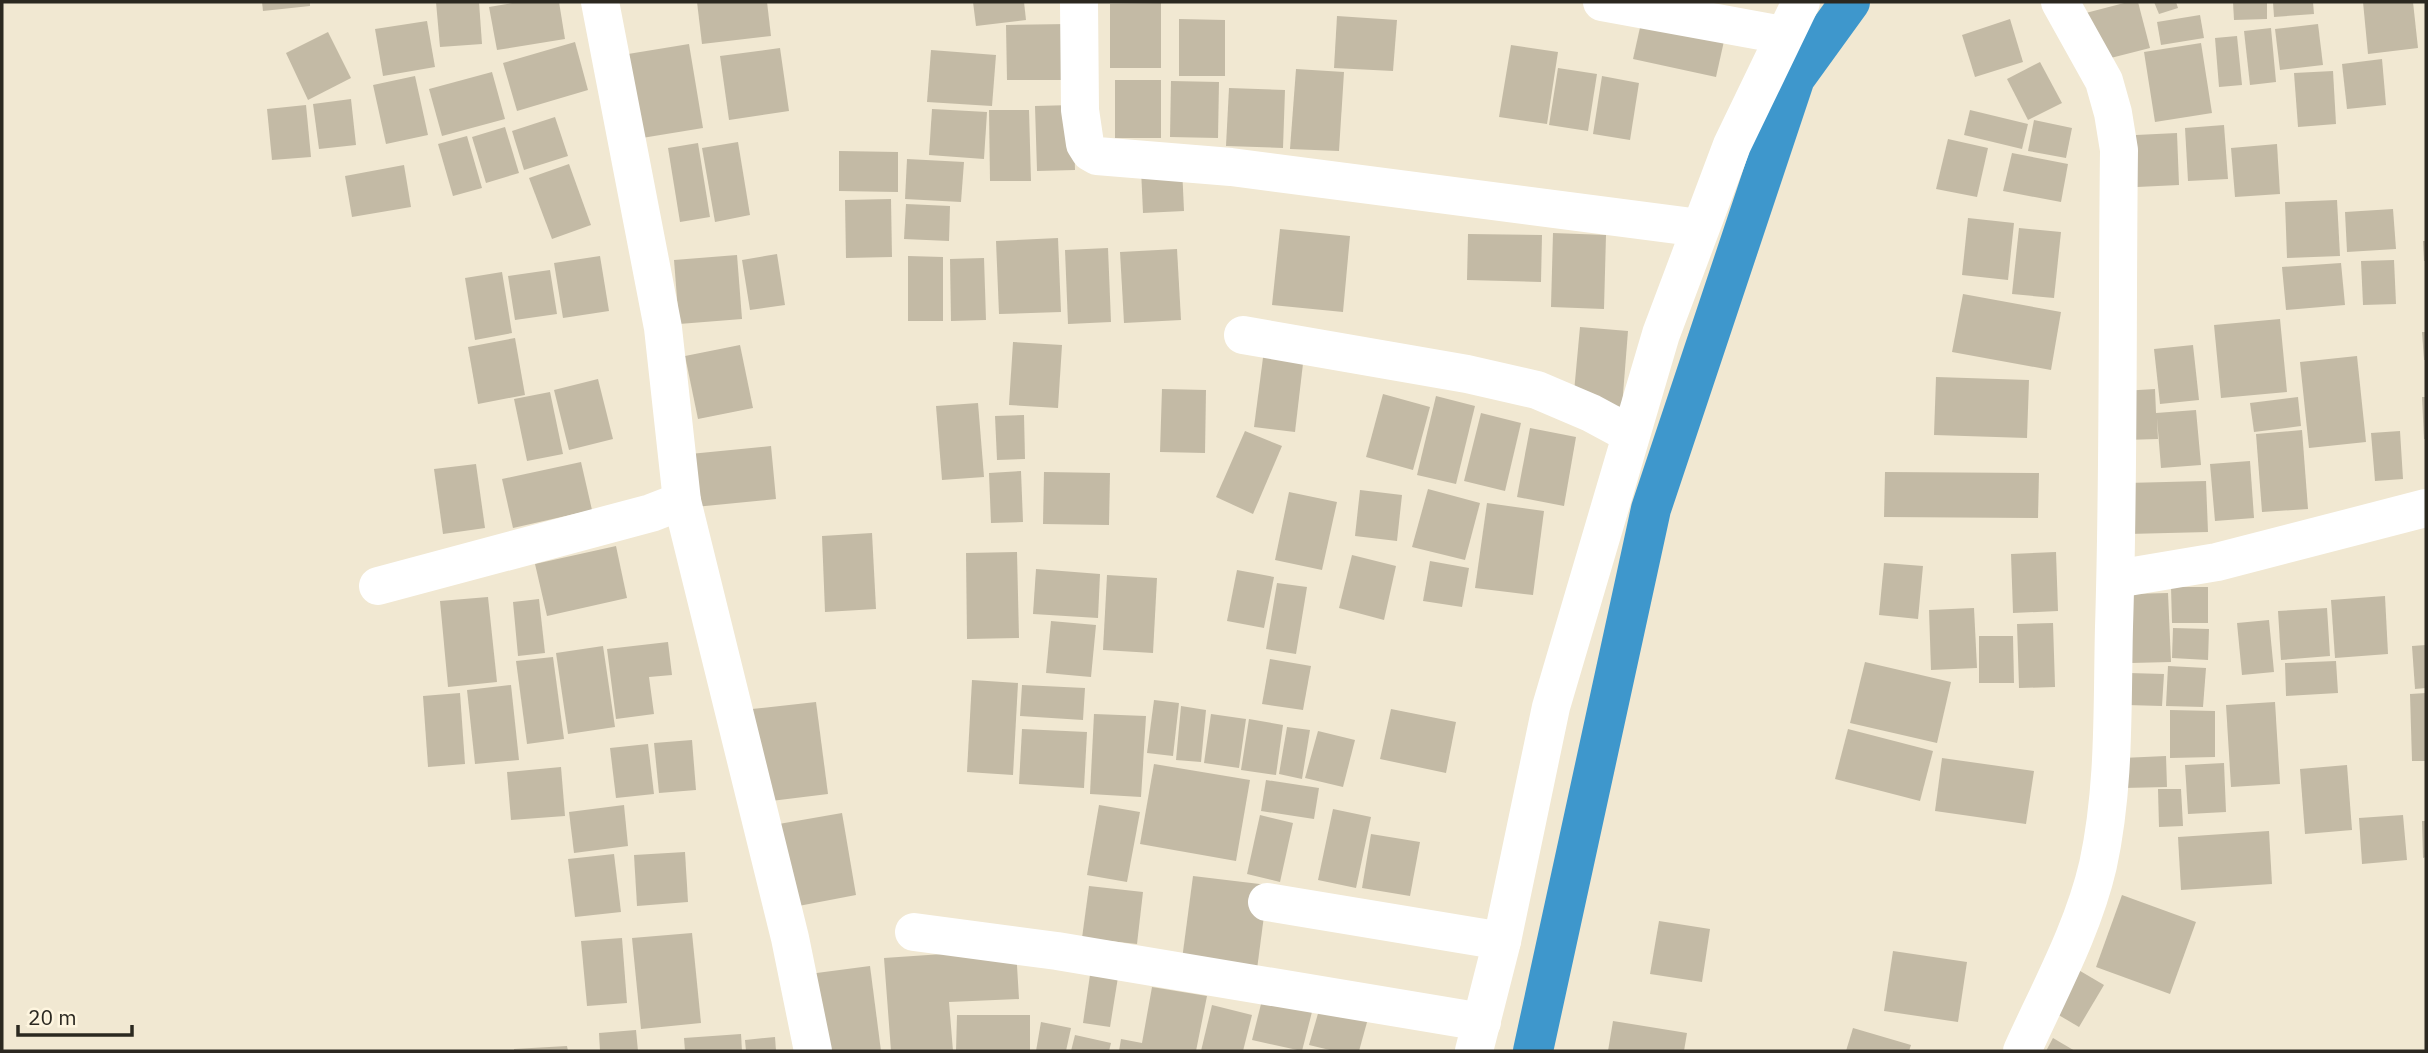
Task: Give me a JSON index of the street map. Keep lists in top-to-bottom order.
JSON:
{
  "scale_bar": "20 m"
}
